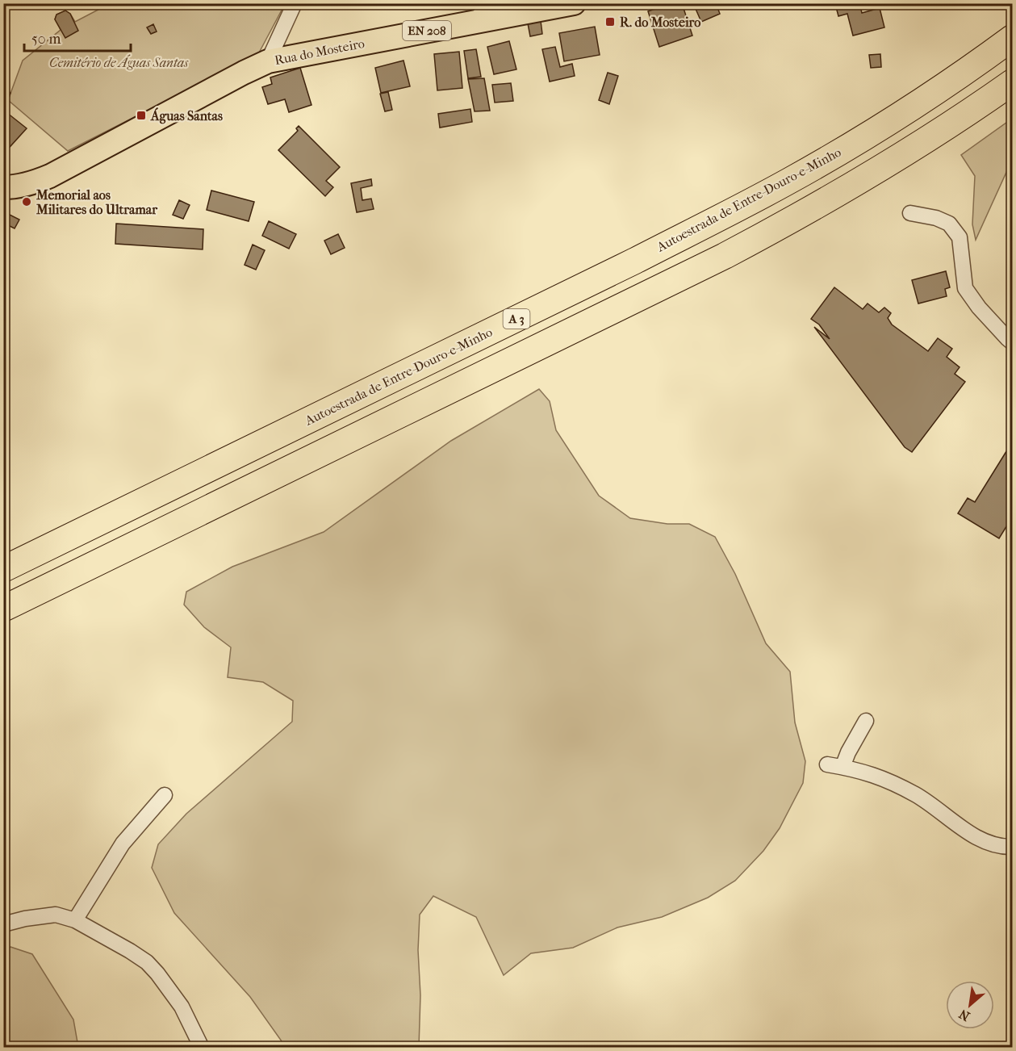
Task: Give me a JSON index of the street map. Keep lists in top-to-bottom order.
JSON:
{
  "streets": {
    "highway": ["Autoestrada de Entre-Douro-e-Minho", "A 3"],
    "main road": ["EN 208", "Rua do Mosteiro"]
  },
  "parks": ["Cemitério de Águas Santas"],
  "places": {
    "transit": ["R. do Mosteiro", "Águas Santas"],
    "other": ["Memorial aos Militares do Ultramar"]
  },
  "scale_bar": "50 m",
  "north": "bottom left"
}
